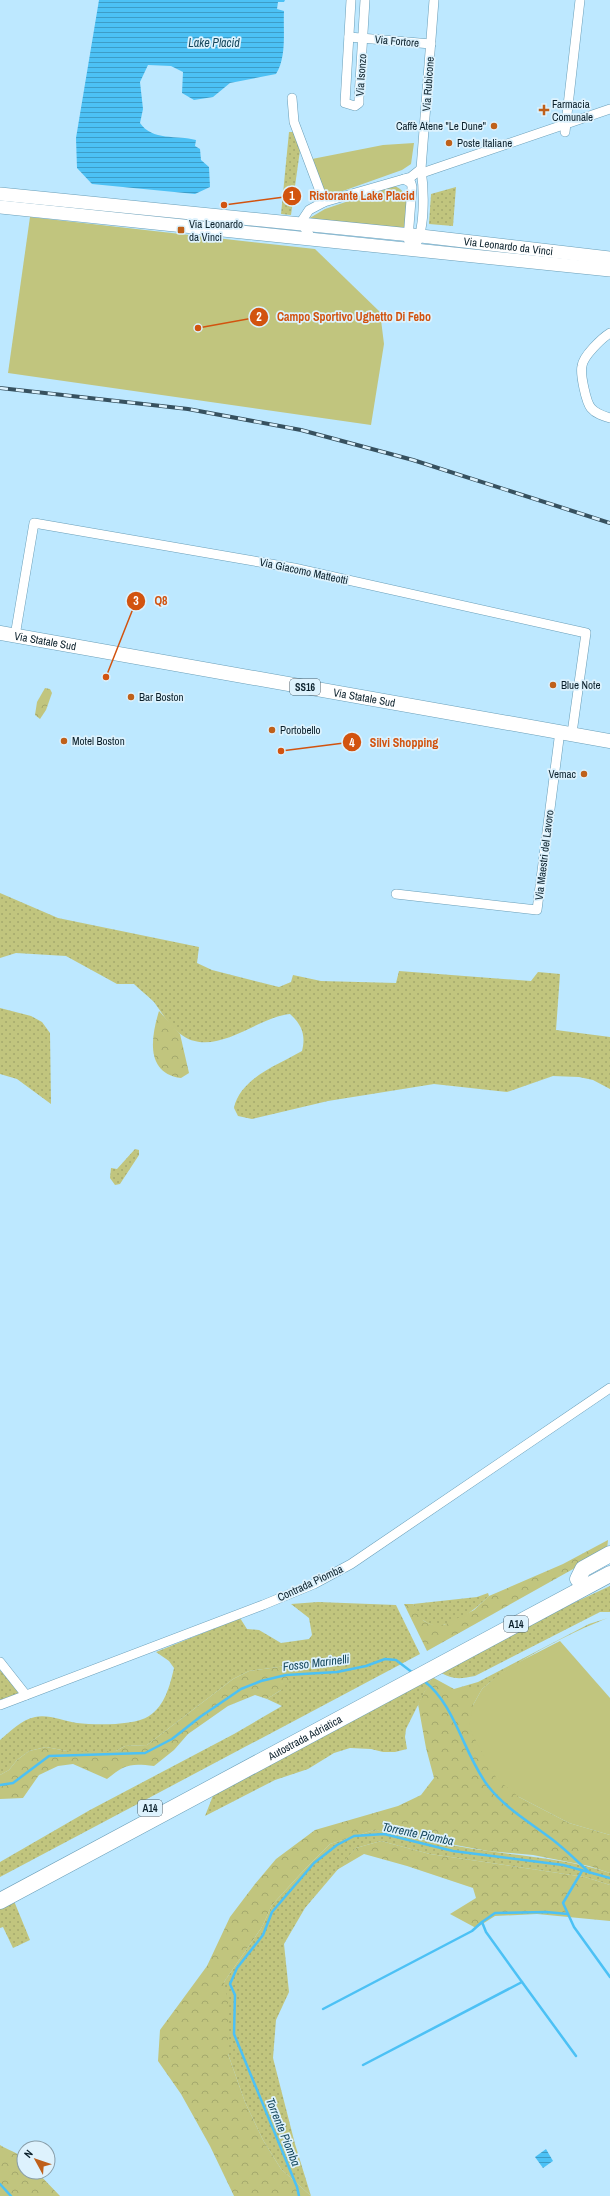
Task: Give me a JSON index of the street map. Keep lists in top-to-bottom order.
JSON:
{
  "streets": {
    "highway": ["A14", "Autostrada Adriatica"],
    "main road": ["Via Statale Sud", "SS16"],
    "street": [
      "Via Fortore",
      "Via Isonzo",
      "Via Rubicone",
      "Via Leonardo da Vinci",
      "Via Giacomo Matteotti",
      "Via Maestri del Lavoro",
      "Contrada Piomba"
    ]
  },
  "crossings": [
    ["Via Fortore", "Via Isonzo"],
    ["Via Fortore", "Via Rubicone"],
    ["Via Rubicone", "Via Leonardo da Vinci"],
    ["Via Giacomo Matteotti", "Via Statale Sud"],
    ["Via Giacomo Matteotti", "Via Maestri del Lavoro"],
    ["Via Statale Sud", "Via Maestri del Lavoro"]
  ],
  "water": ["Lake Placid", "Fosso Marinelli", "Torrente Piomba"],
  "places": {
    "health": ["Farmacia Comunale"],
    "other": [
      "Caffè Atene \"Le Dune\"",
      "Poste Italiane",
      "Ristorante Lake Placid",
      "Campo Sportivo Ughetto Di Febo",
      "Q8",
      "Blue Note",
      "Bar Boston",
      "Portobello",
      "Motel Boston",
      "Silvi Shopping",
      "Vemac"
    ],
    "transit": ["Via Leonardo da Vinci"]
  },
  "north": "top left"
}
